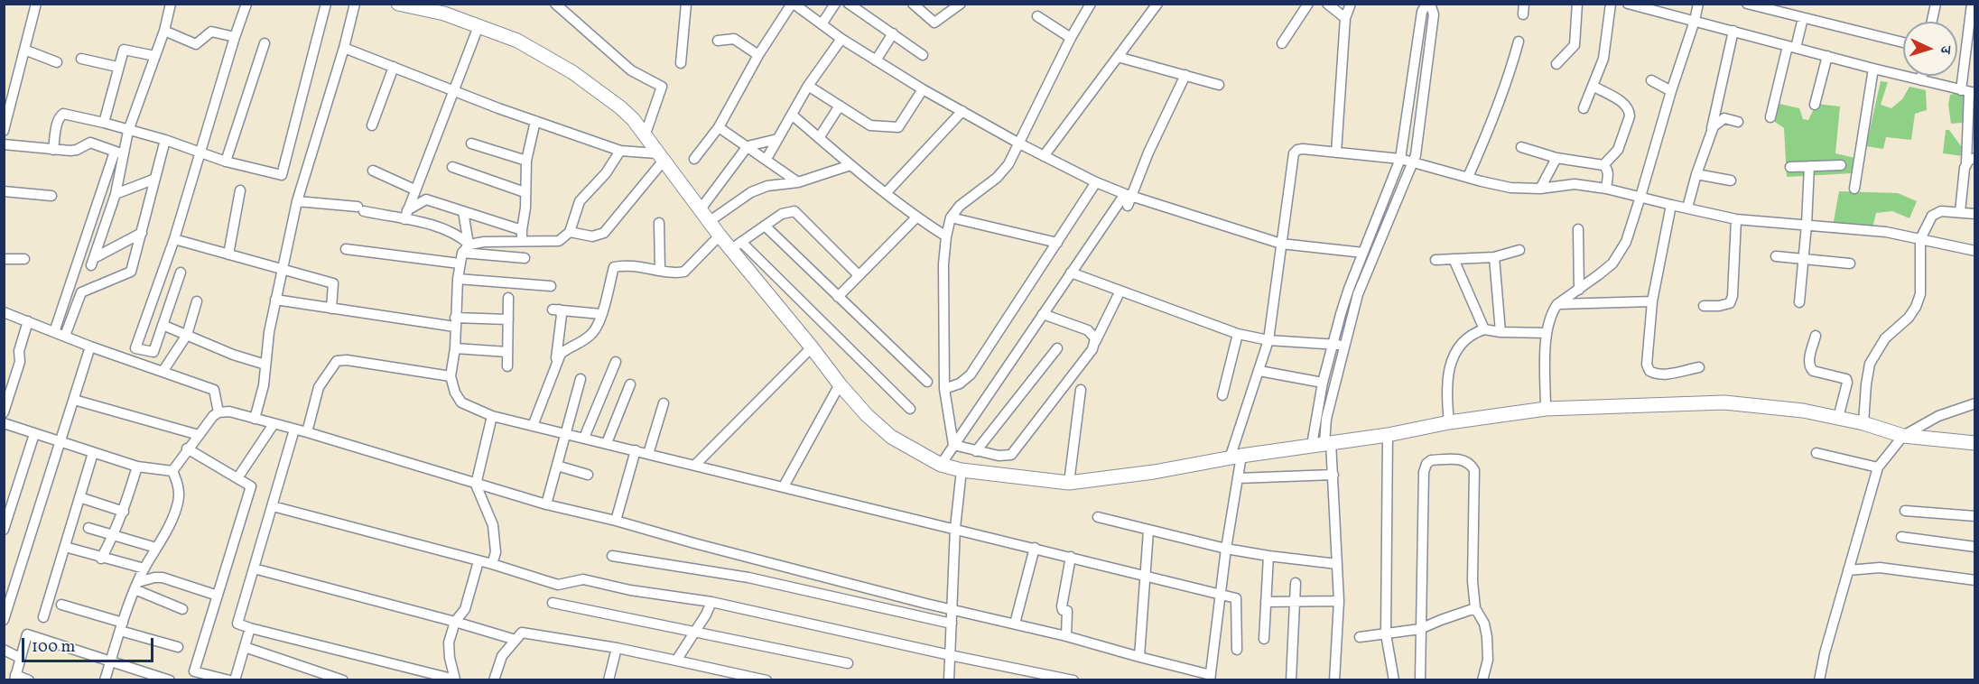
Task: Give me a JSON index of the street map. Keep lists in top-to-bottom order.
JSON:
{
  "scale_bar": "100 m",
  "north": "right"
}
